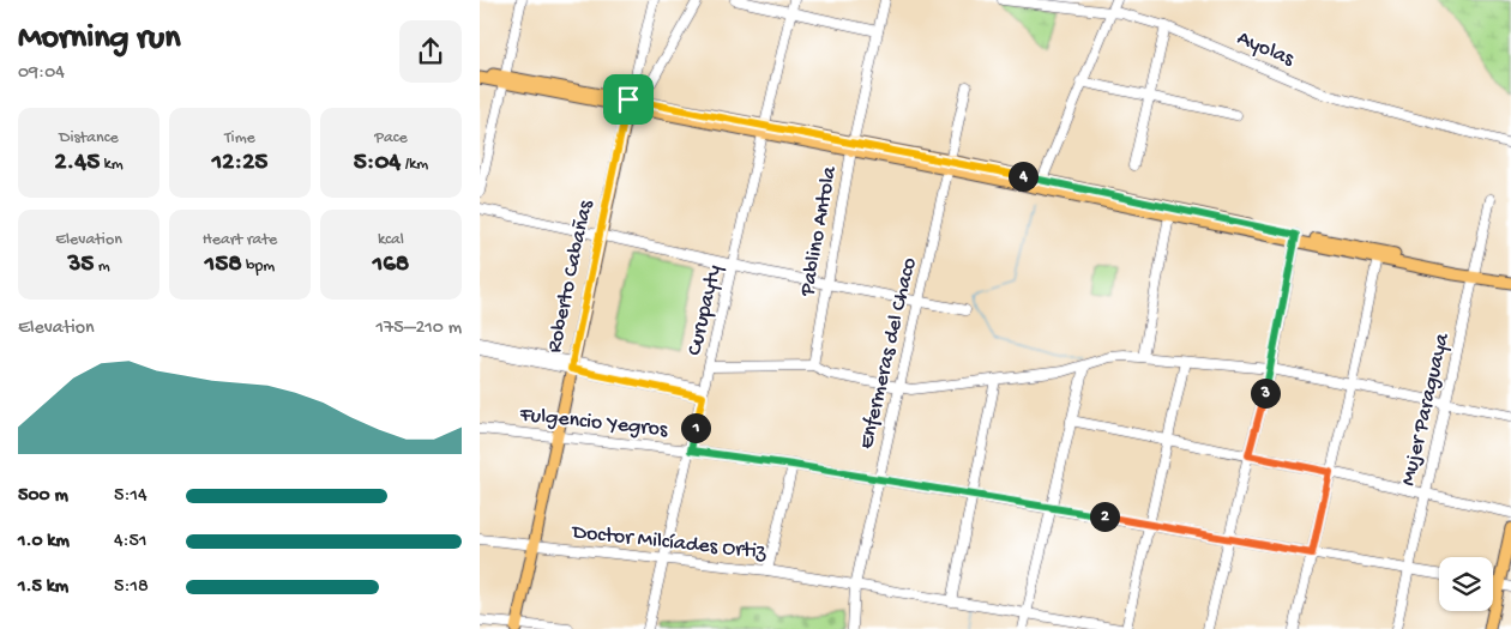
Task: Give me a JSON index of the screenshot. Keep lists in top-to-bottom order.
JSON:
{
  "streets": {
    "main road": ["Roberto Cabañas"],
    "street": [
      "Ayolas",
      "Pablino Antola",
      "Curupayty",
      "Enfermeras del Chaco",
      "Mujer Paraguaya",
      "Fulgencio Yegros",
      "Doctor Milcíades Ortiz"
    ]
  },
  "crossings": [
    ["Roberto Cabañas", "Fulgencio Yegros"],
    ["Roberto Cabañas", "Doctor Milcíades Ortiz"],
    ["Curupayty", "Fulgencio Yegros"],
    ["Curupayty", "Doctor Milcíades Ortiz"],
    ["Enfermeras del Chaco", "Fulgencio Yegros"],
    ["Enfermeras del Chaco", "Doctor Milcíades Ortiz"],
    ["Mujer Paraguaya", "Fulgencio Yegros"]
  ],
  "page": {
    "heading": ["Morning run", "09:04"],
    "stats": [
      ["Distance", "2.45 km"],
      ["Time", "12:25"],
      ["Pace", "5:04 /km"],
      ["Elevation", "35 m"],
      ["Heart rate", "158 bpm"],
      ["kcal", "168"]
    ],
    "pins": [
      "4",
      "3",
      "1",
      "2"
    ],
    "chart": ["Elevation", "175–210 m"],
    "list": [
      {
        "name": "500 m",
        "note": "5:14"
      },
      {
        "name": "1.0 km",
        "note": "4:51"
      },
      {
        "name": "1.5 km",
        "note": "5:18"
      }
    ]
  }
}
